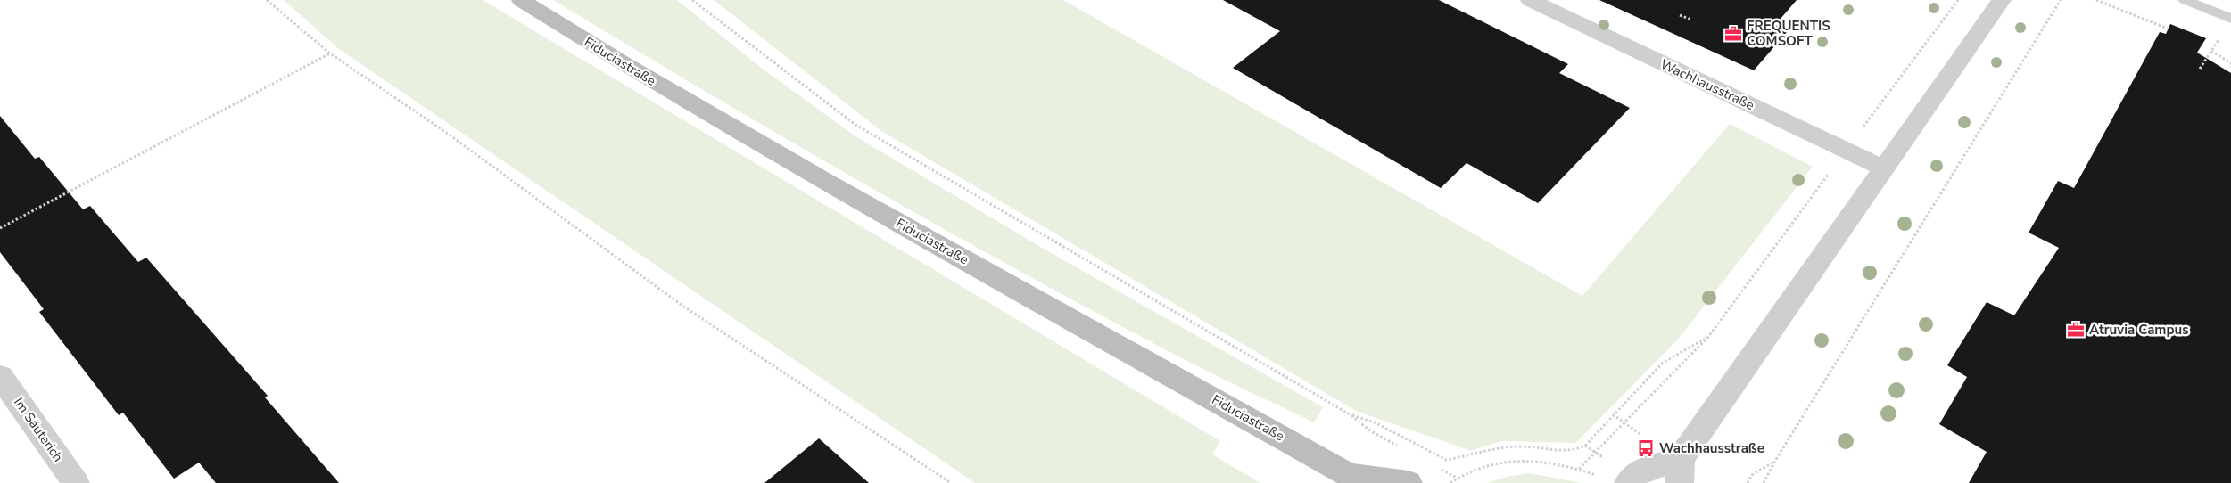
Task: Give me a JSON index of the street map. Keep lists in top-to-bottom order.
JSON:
{
  "streets": {
    "main road": ["Fiduciastraße"],
    "street": ["Wachhausstraße", "Im Säuterich"]
  },
  "places": {
    "office": ["FREQUENTIS COMSOFT", "Atruvia Campus"],
    "bus stop": ["Wachhausstraße"]
  }
}
